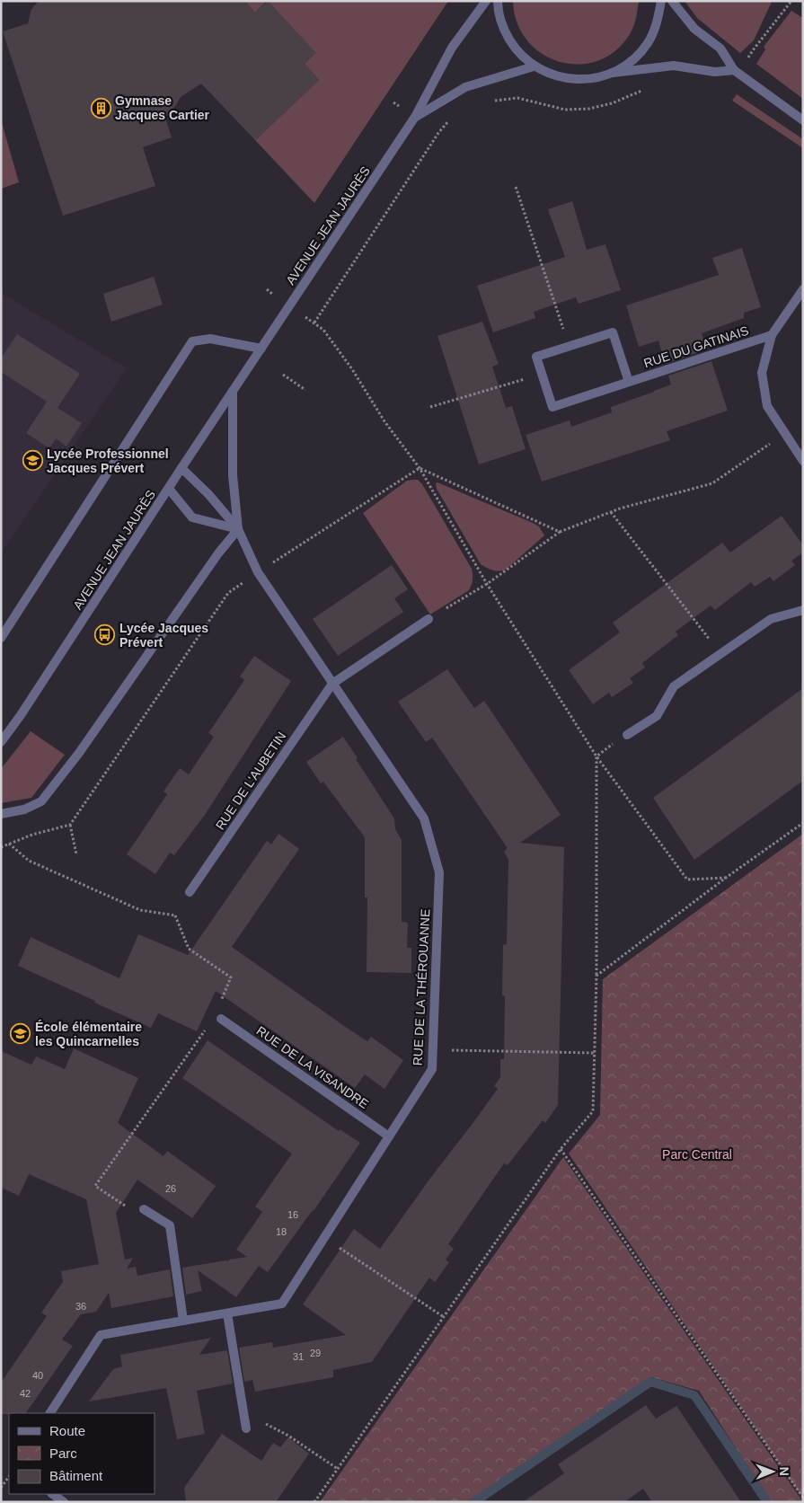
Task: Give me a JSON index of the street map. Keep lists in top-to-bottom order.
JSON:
{
  "streets": {
    "street": [
      "AVENUE JEAN JAURÈS",
      "RUE DU GATINAIS",
      "RUE DE L'AUBETIN",
      "RUE DE LA THÉROUANNE",
      "RUE DE LA VISANDRE"
    ]
  },
  "crossings": [
    ["AVENUE JEAN JAURÈS", "RUE DE LA THÉROUANNE"],
    ["RUE DE L'AUBETIN", "RUE DE LA THÉROUANNE"],
    ["RUE DE LA THÉROUANNE", "RUE DE LA VISANDRE"]
  ],
  "parks": ["Parc Central"],
  "places": {
    "building": ["Gymnase Jacques Cartier"],
    "school or university": ["Lycée Professionnel Jacques Prévert", "École élémentaire les Quincarnelles"],
    "bus stop": ["Lycée Jacques Prévert"]
  },
  "house_numbers": [
    "26",
    "16",
    "18",
    "36",
    "29",
    "31",
    "40",
    "42"
  ],
  "legend": ["Route", "Parc", "Bâtiment"],
  "north": "right"
}
